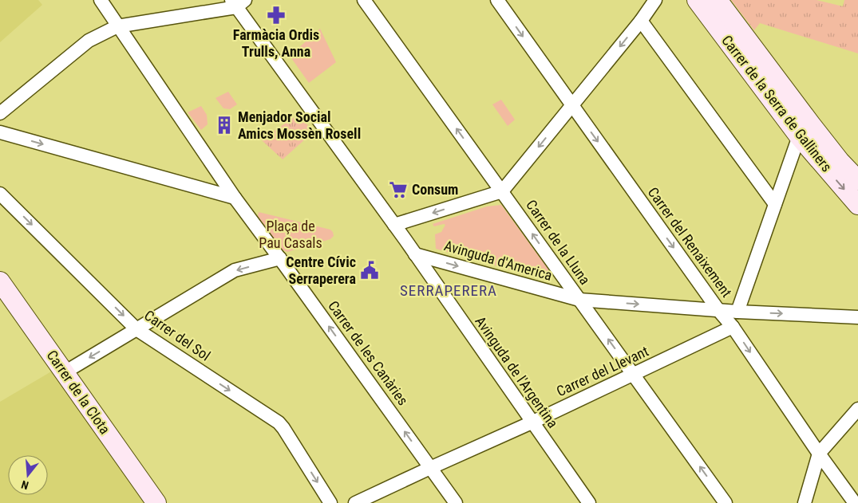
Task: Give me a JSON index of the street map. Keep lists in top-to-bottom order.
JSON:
{
  "streets": {
    "street": [
      "Carrer de la Serra de Galliners",
      "Carrer de la Lluna",
      "Carrer del Renaixement",
      "Avinguda d'America",
      "Carrer del Sol",
      "Carrer de les Canàries",
      "Carrer del Llevant",
      "Avinguda de l'Argentina",
      "Carrer de la Clota"
    ]
  },
  "crossings": [
    ["Carrer de la Lluna", "Avinguda d'America"],
    ["Carrer de la Lluna", "Carrer del Llevant"],
    ["Carrer del Renaixement", "Avinguda d'America"],
    ["Carrer del Renaixement", "Carrer del Llevant"],
    ["Avinguda d'America", "Avinguda de l'Argentina"],
    ["Carrer de les Canàries", "Carrer del Llevant"],
    ["Carrer del Llevant", "Avinguda de l'Argentina"]
  ],
  "one_way": [
    "Carrer de la Lluna",
    "Avinguda d'America",
    "Carrer del Sol",
    "Carrer de les Canàries"
  ],
  "districts": ["SERRAPERERA"],
  "parks": ["Plaça de Pau Casals"],
  "places": {
    "pharmacy": ["Farmàcia Ordis Trulls, Anna"],
    "building": ["Menjador Social Amics Mossèn Rosell"],
    "supermarket": ["Consum"],
    "public building": ["Centre Cívic Serraperera"]
  },
  "north": "bottom"
}
